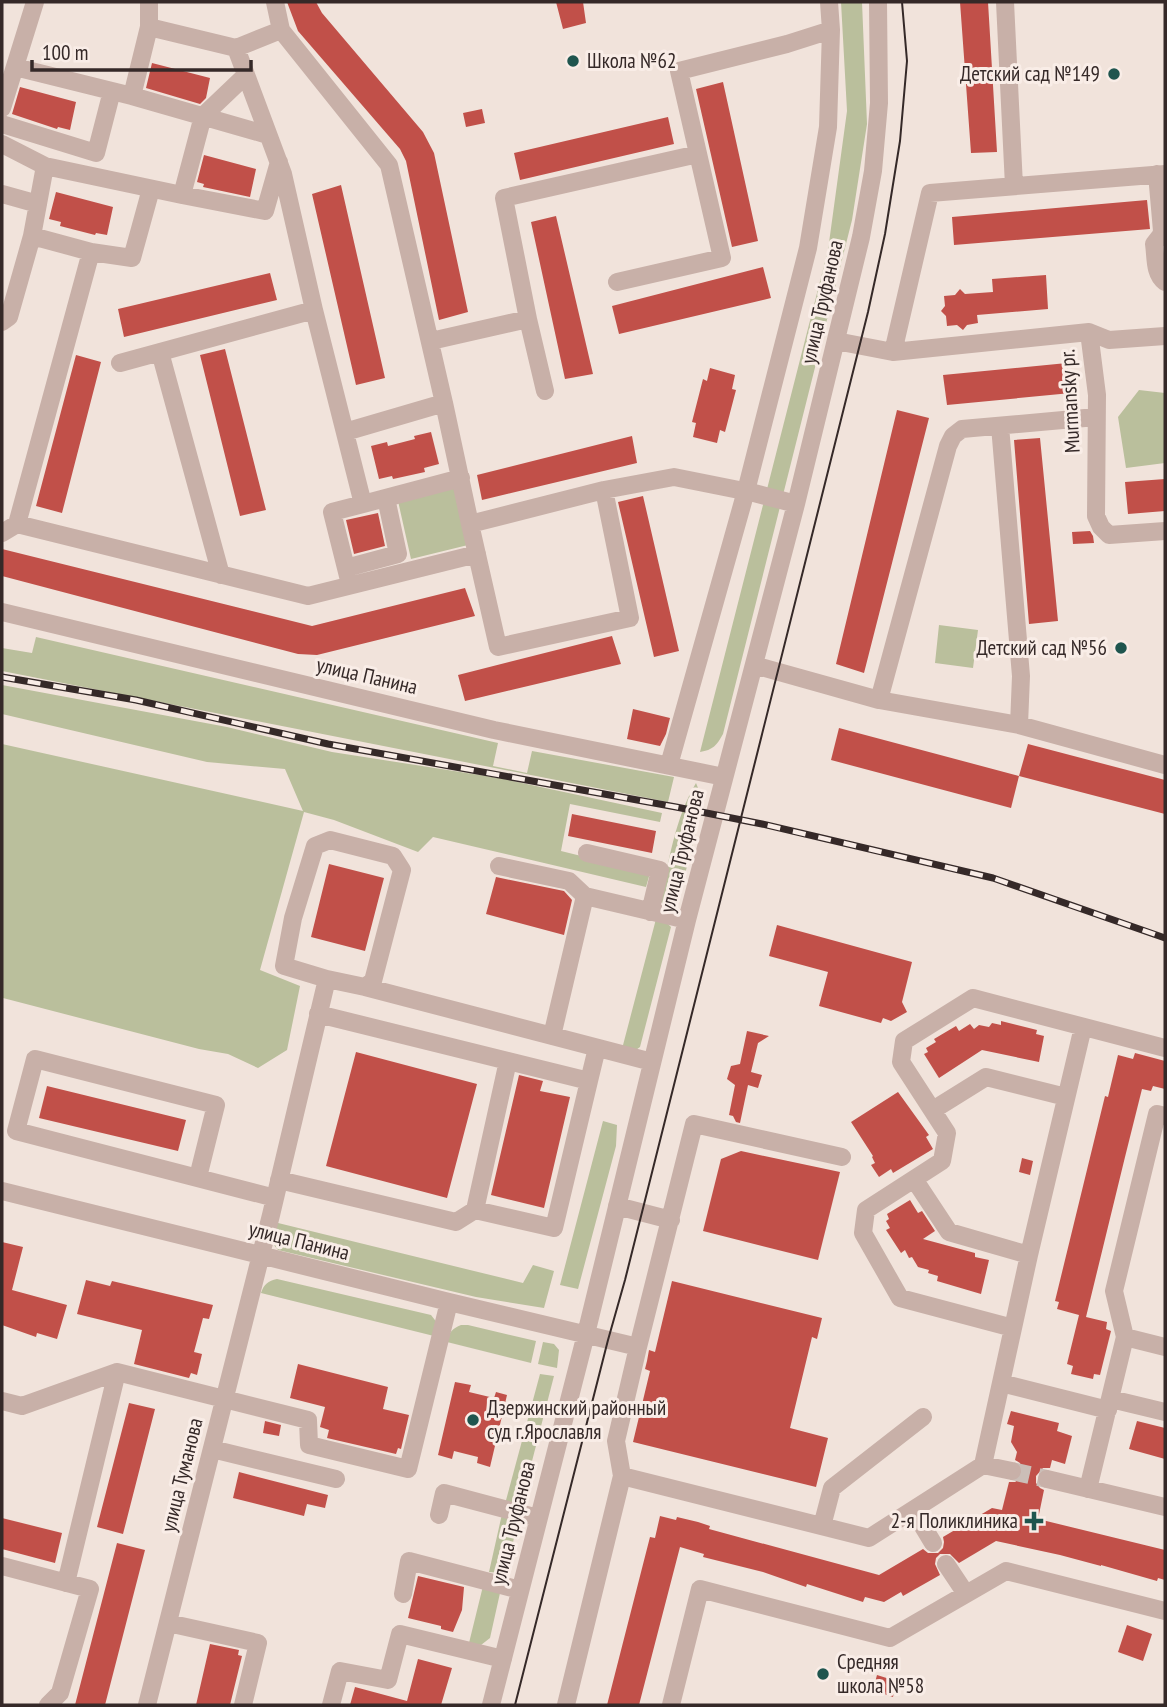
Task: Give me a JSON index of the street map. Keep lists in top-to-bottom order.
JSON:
{
  "streets": {
    "street": [
      "улица Труфанова",
      "Murmansky pr.",
      "улица Панина",
      "улица Туманова"
    ]
  },
  "crossings": [
    ["улица Труфанова", "Murmansky pr."],
    ["улица Труфанова", "улица Панина"],
    ["улица Панина", "улица Туманова"]
  ],
  "places": {
    "other": [
      "Школа №62",
      "Детский сад №149",
      "Детский сад №56",
      "Дзержинский районный суд г.Ярославля",
      "Средняя школа №58"
    ],
    "health": ["2-я Поликлиника"]
  },
  "scale_bar": "100 m"
}
